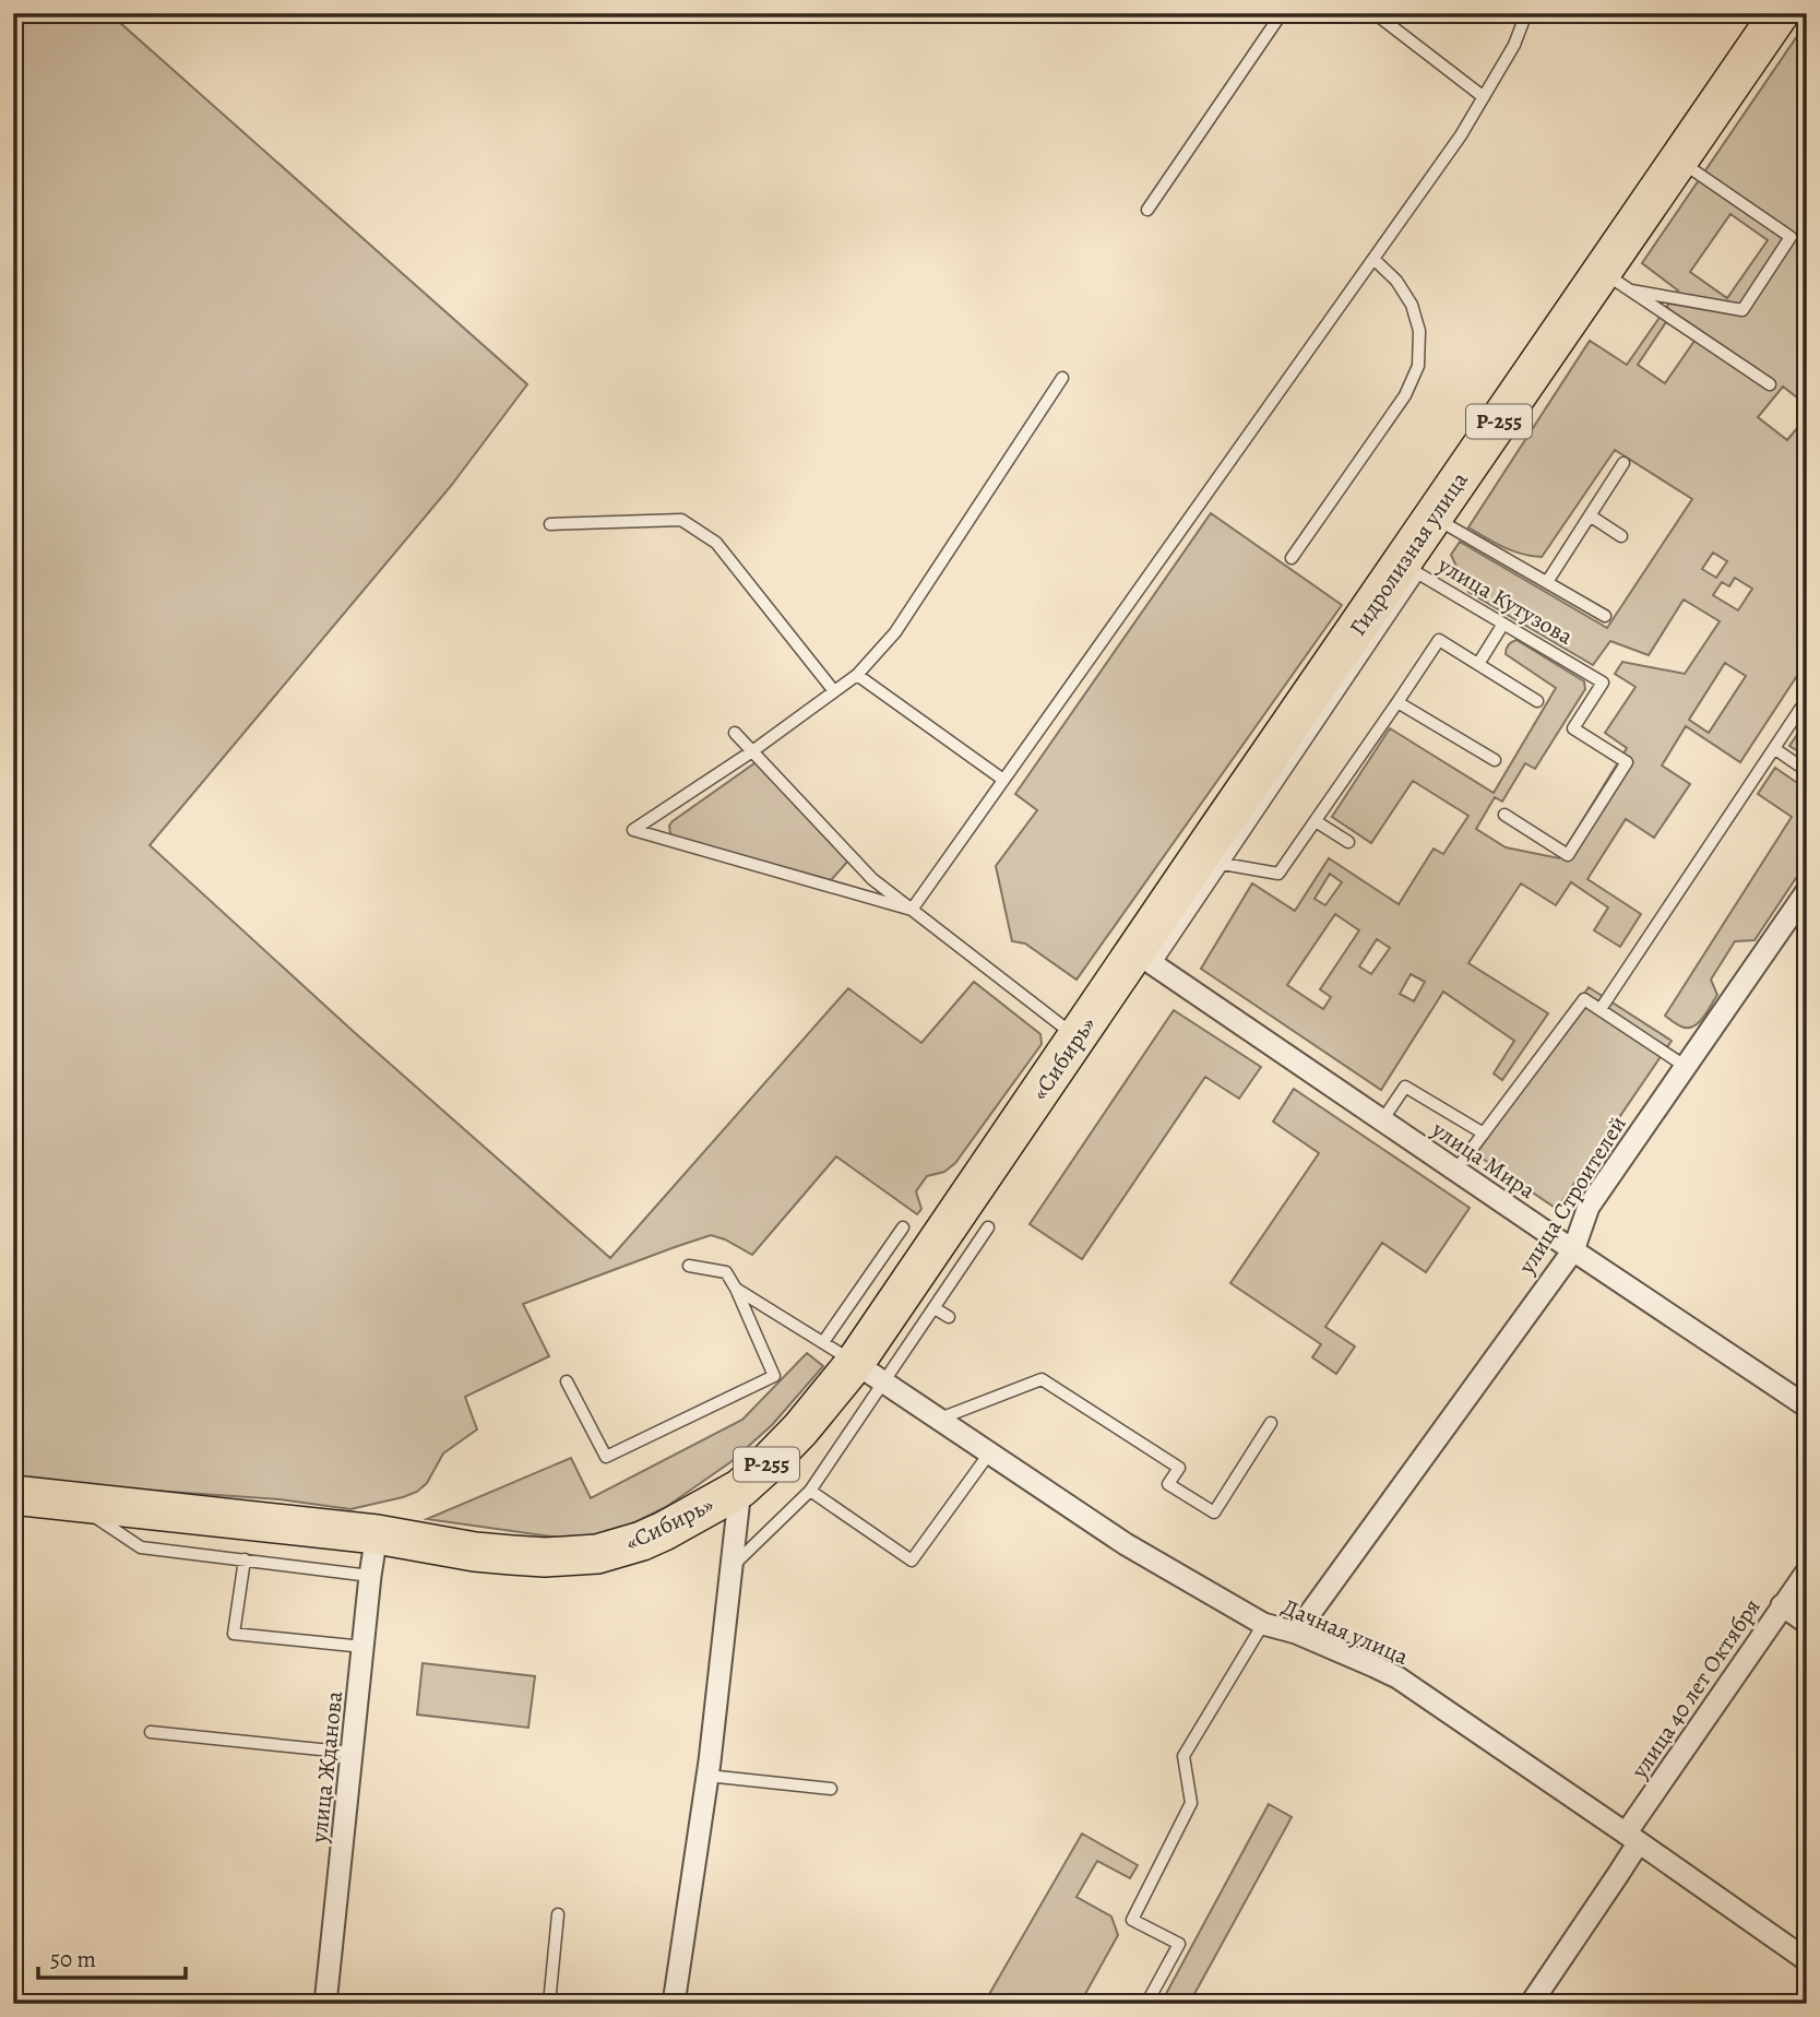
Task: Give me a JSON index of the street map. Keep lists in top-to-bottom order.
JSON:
{
  "streets": {
    "highway": ["Р-255", "Гидролизная улица", "«Сибирь»"],
    "street": [
      "улица Мира",
      "улица Строителей",
      "Дачная улица",
      "улица 40 лет Октября",
      "улица Жданова"
    ],
    "lane": ["улица Кутузова"]
  },
  "crossings": [
    ["Гидролизная улица", "улица Кутузова"],
    ["Гидролизная улица", "«Сибирь»"],
    ["«Сибирь»", "улица Мира"],
    ["«Сибирь»", "Дачная улица"],
    ["«Сибирь»", "улица Жданова"],
    ["улица Мира", "улица Строителей"],
    ["улица Строителей", "Дачная улица"],
    ["Дачная улица", "улица 40 лет Октября"]
  ],
  "scale_bar": "50 m"
}
